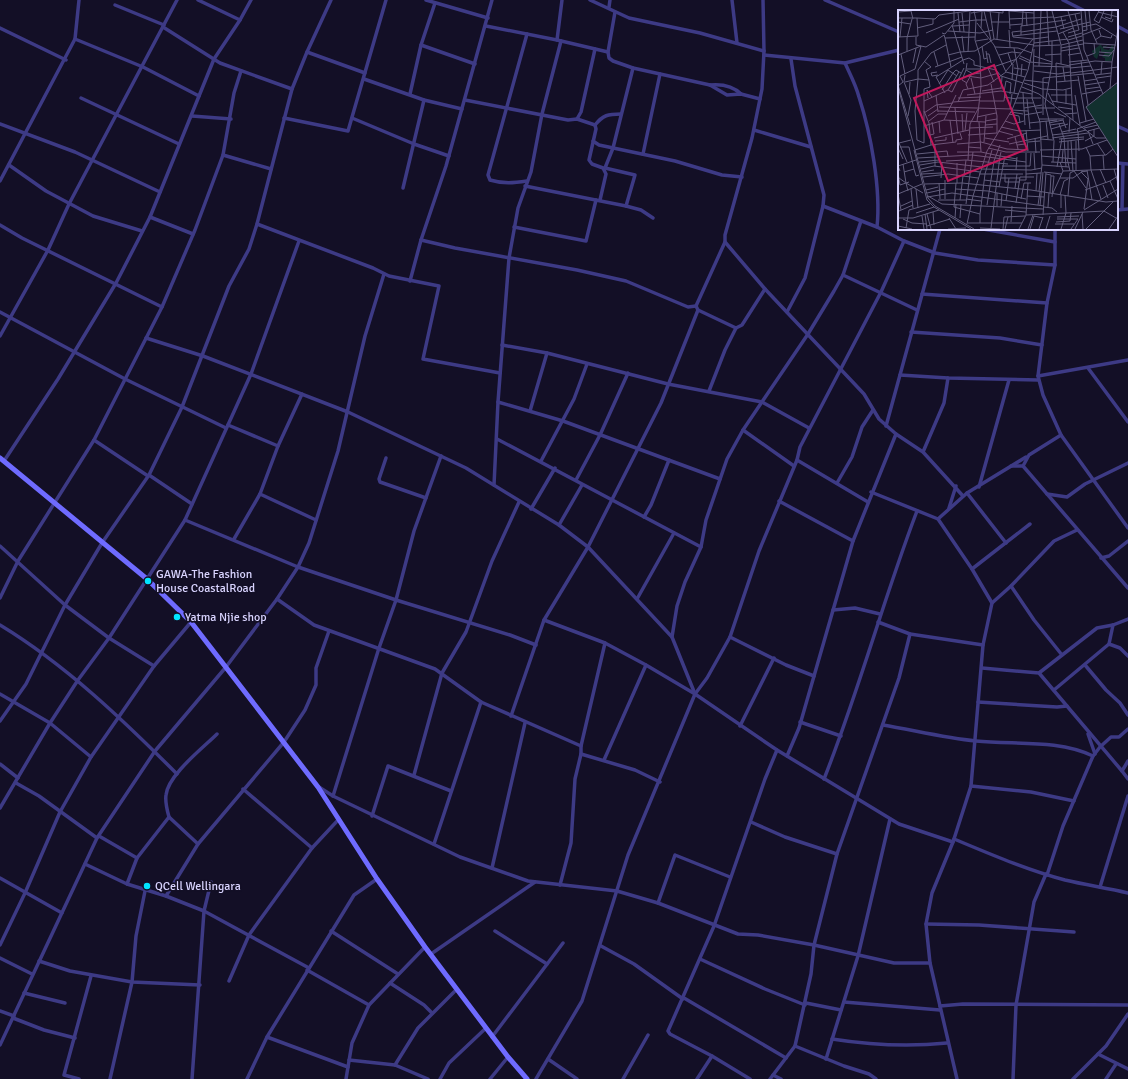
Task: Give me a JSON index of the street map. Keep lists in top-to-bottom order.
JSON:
{
  "places": ["GAWA-The Fashion House CoastalRoad", "Yatma Njie shop", "QCell Wellingara"]
}
